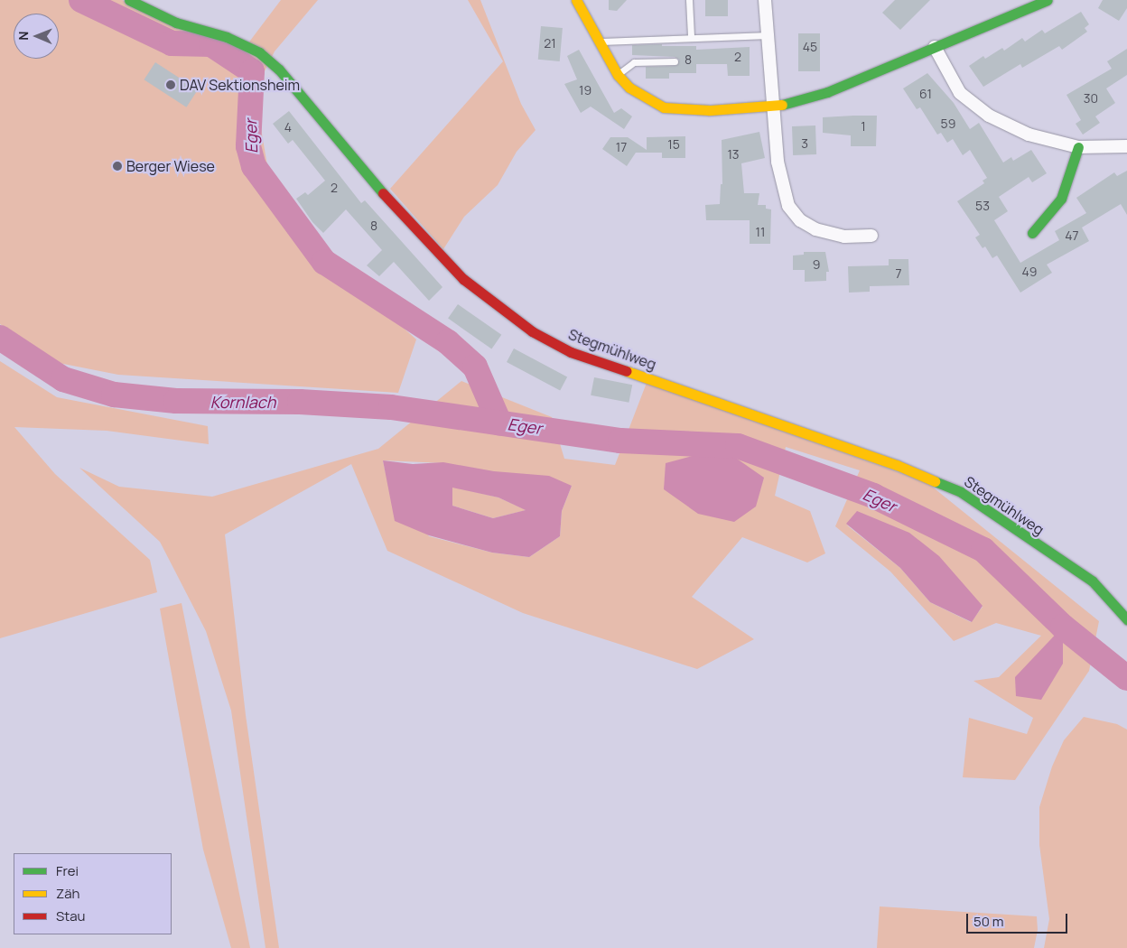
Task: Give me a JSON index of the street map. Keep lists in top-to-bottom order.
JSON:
{
  "streets": {
    "street": ["Stegmühlweg"]
  },
  "water": ["Eger", "Kornlach"],
  "places": ["DAV Sektionsheim", "Berger Wiese"],
  "house_numbers": [
    "21",
    "45",
    "2",
    "8",
    "19",
    "61",
    "30",
    "59",
    "1",
    "4",
    "3",
    "15",
    "17",
    "13",
    "2",
    "53",
    "8",
    "11",
    "47",
    "9",
    "49",
    "7"
  ],
  "legend": ["Frei", "Zäh", "Stau"],
  "scale_bar": "50 m",
  "north": "left"
}
